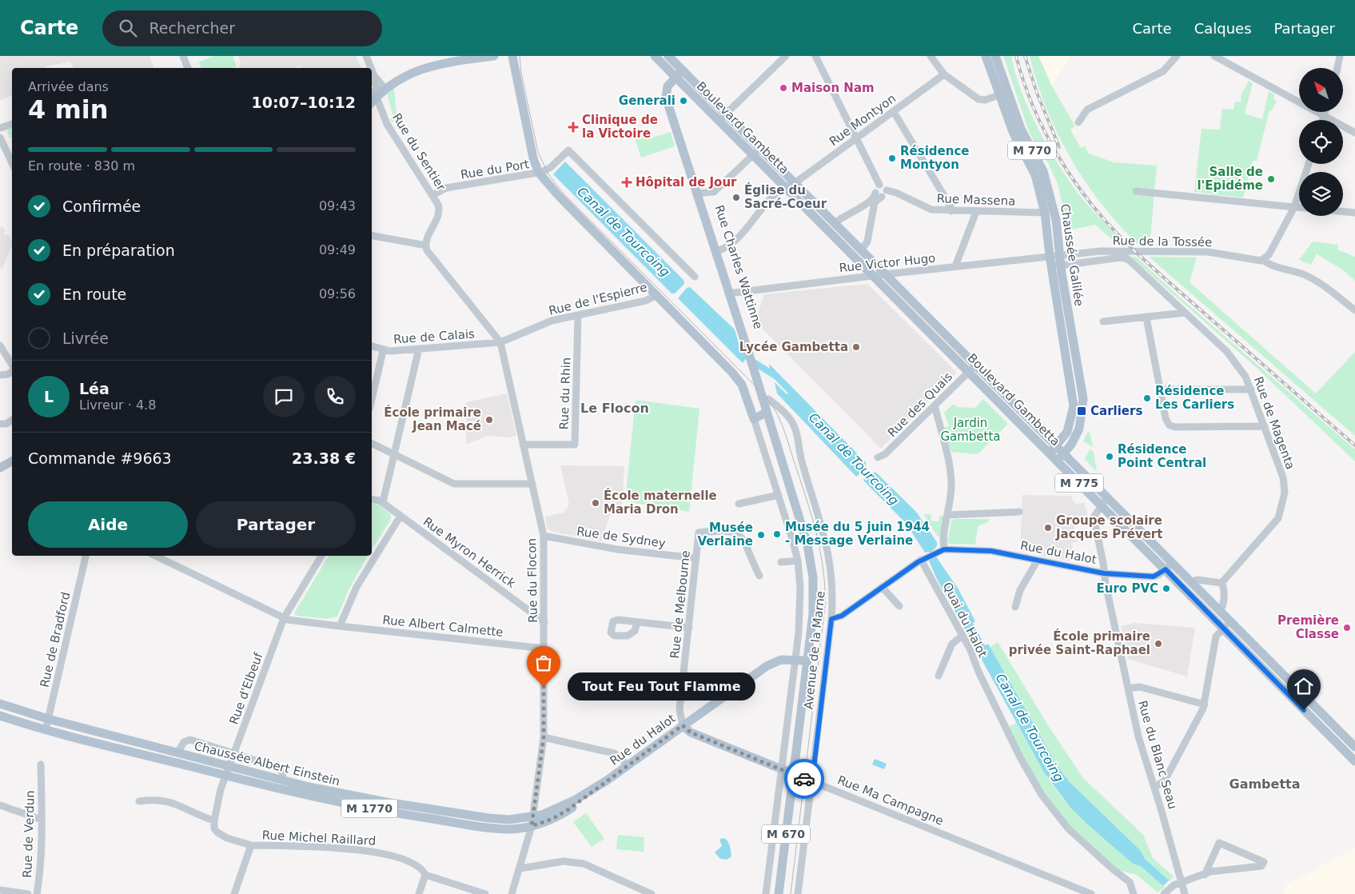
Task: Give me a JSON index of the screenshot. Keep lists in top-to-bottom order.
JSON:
{
  "streets": {
    "main road": [
      "Boulevard Gambetta",
      "M 770",
      "Chaussée Galilée",
      "Rue Charles Wattinne",
      "M 775",
      "Rue du Halot",
      "Avenue de la Marne",
      "Chaussée Albert Einstein",
      "Rue Ma Campagne",
      "M 1770",
      "M 670"
    ],
    "street": [
      "Rue Montyon",
      "Rue du Sentier",
      "Rue du Port",
      "Rue Massena",
      "Rue de la Tossée",
      "Rue Victor Hugo",
      "Rue de l'Espierre",
      "Rue de Calais",
      "Rue du Rhin",
      "Rue des Quais",
      "Rue de Magenta",
      "Rue de Sydney",
      "Rue Myron Herrick",
      "Rue du Flocon",
      "Rue de Melbourne",
      "Quai du Halot",
      "Rue Albert Calmette",
      "Rue de Bradford",
      "Rue d'Elbeuf",
      "Rue du Blanc Seau",
      "Rue de Verdun",
      "Rue Michel Raillard"
    ]
  },
  "crossings": [
    ["Rue Montyon", "Boulevard Gambetta"],
    ["Boulevard Gambetta", "Chaussée Galilée"],
    ["Boulevard Gambetta", "Rue Victor Hugo"],
    ["Boulevard Gambetta", "Rue Charles Wattinne"],
    ["Boulevard Gambetta", "Rue des Quais"],
    ["Boulevard Gambetta", "Rue du Halot"],
    ["Boulevard Gambetta", "Rue du Blanc Seau"],
    ["Rue du Sentier", "Rue du Port"],
    ["Rue du Sentier", "Rue du Flocon"],
    ["Rue Massena", "Chaussée Galilée"],
    ["Rue de la Tossée", "Chaussée Galilée"],
    ["Rue de la Tossée", "Rue Victor Hugo"],
    ["Chaussée Galilée", "Rue Victor Hugo"],
    ["Chaussée Galilée", "Rue de Magenta"],
    ["Rue Victor Hugo", "Rue Charles Wattinne"],
    ["Rue Charles Wattinne", "Avenue de la Marne"],
    ["Rue de l'Espierre", "Rue de Calais"],
    ["Rue de l'Espierre", "Rue du Rhin"],
    ["Rue de l'Espierre", "Rue du Flocon"],
    ["Rue de l'Espierre", "Avenue de la Marne"],
    ["Rue de Calais", "Rue du Flocon"],
    ["Rue du Rhin", "Rue du Flocon"],
    ["Rue de Sydney", "Rue du Flocon"],
    ["Rue de Sydney", "Rue de Melbourne"],
    ["Rue Myron Herrick", "Rue du Flocon"],
    ["Rue du Halot", "Rue du Flocon"],
    ["Rue du Halot", "Rue de Melbourne"],
    ["Rue du Halot", "Quai du Halot"],
    ["Rue du Halot", "Avenue de la Marne"],
    ["Rue du Halot", "Rue du Blanc Seau"],
    ["Rue du Halot", "Chaussée Albert Einstein"],
    ["Rue du Halot", "Rue Ma Campagne"],
    ["Rue du Flocon", "Rue Albert Calmette"],
    ["Rue du Flocon", "Chaussée Albert Einstein"],
    ["Rue de Melbourne", "Rue Ma Campagne"],
    ["Rue Albert Calmette", "Rue d'Elbeuf"],
    ["Rue de Bradford", "Chaussée Albert Einstein"],
    ["Avenue de la Marne", "Rue Ma Campagne"],
    ["Rue d'Elbeuf", "Chaussée Albert Einstein"]
  ],
  "districts": ["Le Flocon", "Gambetta"],
  "water": ["Canal de Tourcoing"],
  "parks": ["Jardin Gambetta"],
  "places": {
    "other": [
      "Maison Nam",
      "Generali",
      "Résidence Montyon",
      "Salle de l'Epidéme",
      "Église du Sacré-Coeur",
      "Lycée Gambetta",
      "Résidence Les Carliers",
      "École primaire Jean Macé",
      "Résidence Point Central",
      "École maternelle Maria Dron",
      "Groupe scolaire Jacques Prévert",
      "Musée du 5 juin 1944 - Message Verlaine",
      "Musée Verlaine",
      "Euro PVC",
      "Première Classe",
      "École primaire privée Saint-Raphael",
      "Tout Feu Tout Flamme"
    ],
    "health": ["Clinique de la Victoire", "Hôpital de Jour"],
    "transit": ["Carliers"]
  },
  "north": "top left",
  "page": {
    "header": "Carte",
    "search": "Rechercher",
    "nav": ["Carte", "Calques", "Partager"],
    "heading": ["4 min", "Arrivée dans", "10:07–10:12"],
    "panel": [
      "Léa",
      "Livreur · 4.8",
      "Commande #9663",
      "23.38 €"
    ],
    "bar": "En route · 830 m",
    "list": [
      ["Confirmée", "09:43"],
      ["En préparation", "09:49"],
      ["En route", "09:56"],
      "Livrée"
    ],
    "round": "L",
    "buttons": ["Aide", "Partager"],
    "bubble": "Tout Feu Tout Flamme"
  }
}
